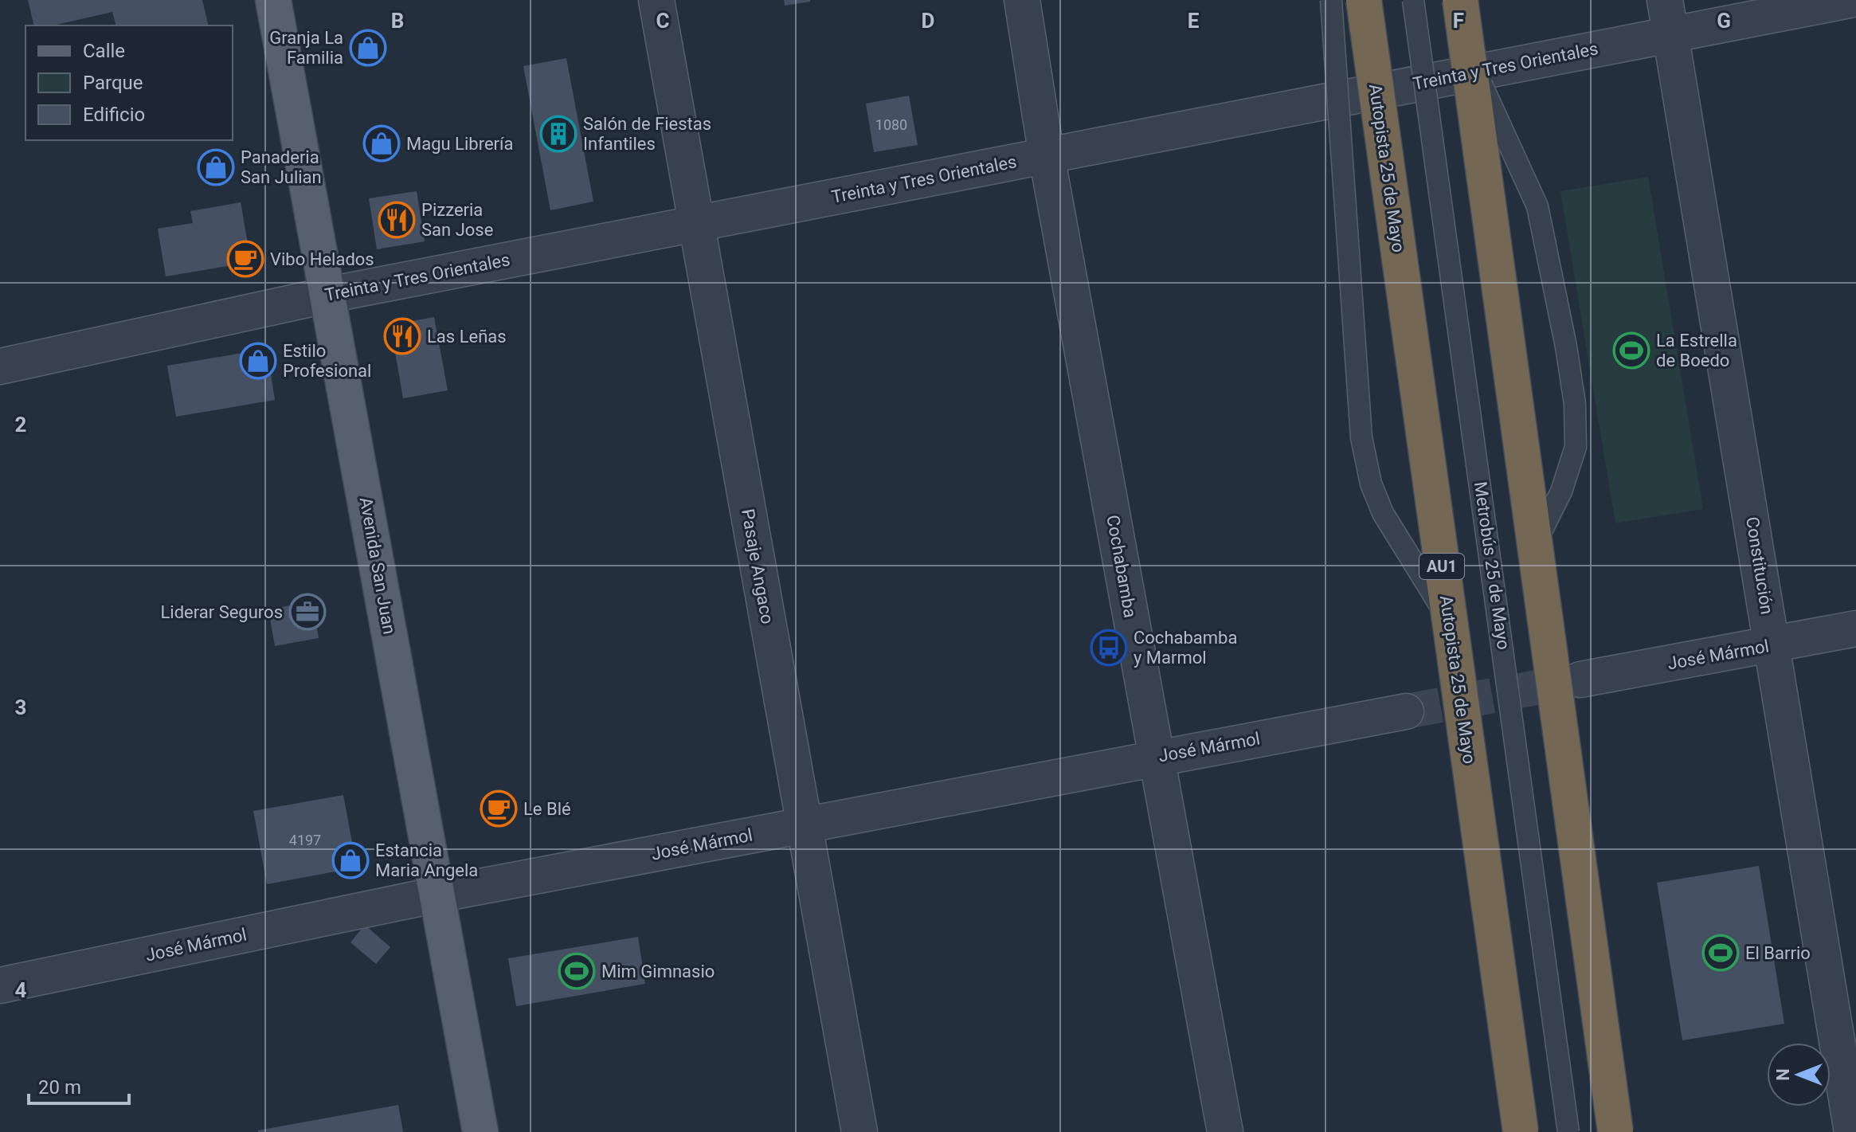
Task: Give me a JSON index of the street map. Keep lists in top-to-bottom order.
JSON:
{
  "streets": {
    "highway": ["Autopista 25 de Mayo", "AU1"],
    "main road": ["Avenida San Juan"],
    "street": [
      "Treinta y Tres Orientales",
      "Constitución",
      "Pasaje Angaco",
      "Cochabamba",
      "José Mármol"
    ],
    "lane": ["Metrobús 25 de Mayo"]
  },
  "crossings": [
    ["Treinta y Tres Orientales", "Avenida San Juan"],
    ["Treinta y Tres Orientales", "Constitución"],
    ["Treinta y Tres Orientales", "Pasaje Angaco"],
    ["Treinta y Tres Orientales", "Cochabamba"],
    ["Avenida San Juan", "José Mármol"],
    ["Constitución", "José Mármol"],
    ["Pasaje Angaco", "José Mármol"],
    ["Cochabamba", "José Mármol"]
  ],
  "places": {
    "shop": [
      "Granja La Familia",
      "Magu Librería",
      "Panaderia San Julian",
      "Estilo Profesional",
      "Estancia Maria Angela"
    ],
    "building": ["Salón de Fiestas Infantiles"],
    "restaurant": ["Pizzeria San Jose", "Las Leñas"],
    "cafe": ["Vibo Helados", "Le Blé"],
    "sports": ["La Estrella de Boedo", "El Barrio", "Mim Gimnasio"],
    "office": ["Liderar Seguros"],
    "bus stop": ["Cochabamba y Marmol"]
  },
  "house_numbers": ["1080", "4197"],
  "legend": ["Calle", "Parque", "Edificio"],
  "scale_bar": "20 m",
  "north": "left",
  "grid": {
    "columns": [
      "B",
      "C",
      "D",
      "E",
      "F",
      "G"
    ],
    "rows": ["2", "3", "4"]
  }
}
